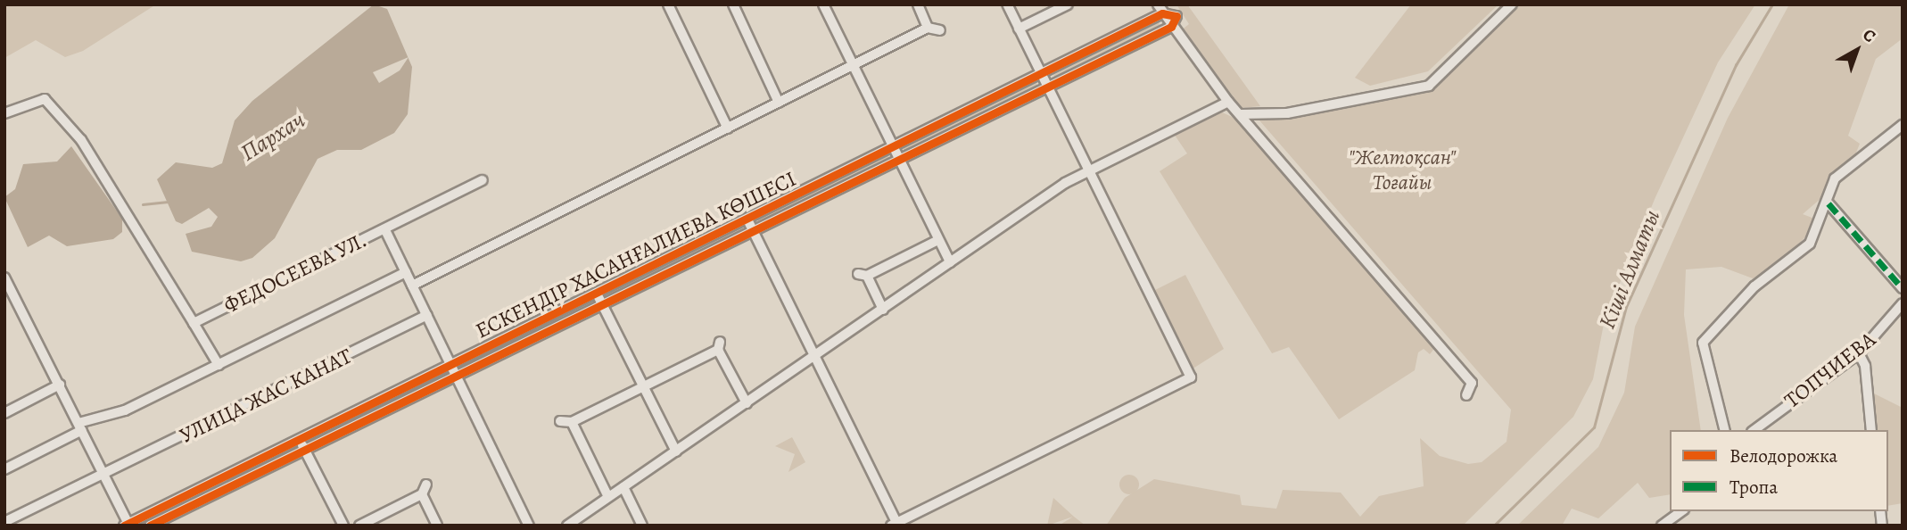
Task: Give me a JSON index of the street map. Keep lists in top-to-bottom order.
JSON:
{
  "streets": {
    "street": [
      "ЕСКЕНДІР ХАСАНҒАЛИЕВА КӨШЕСІ",
      "ФЕДОСЕЕВА УЛ.",
      "ТОПЧИЕВА",
      "УЛИЦА ЖАС КАНАТ"
    ]
  },
  "water": ["Пархач", "Кіші Алматы"],
  "parks": ["\"Желтоқсан\" Тоғайы"],
  "legend": ["Велодорожка", "Тропа"],
  "north": "top right"
}
